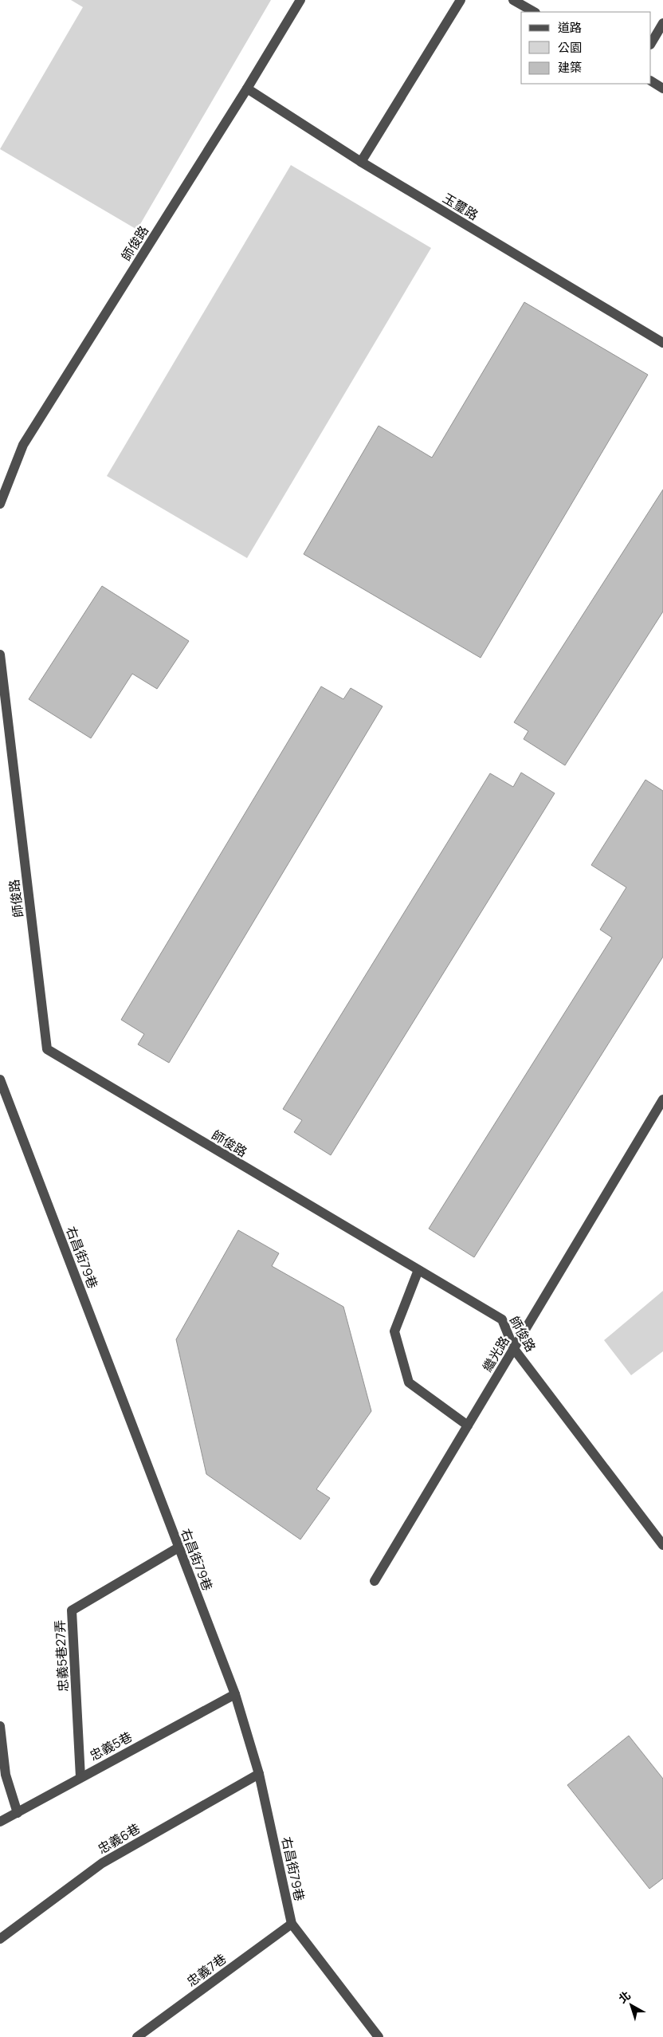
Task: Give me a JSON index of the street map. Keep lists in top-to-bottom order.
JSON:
{
  "streets": {
    "street": [
      "玉璽路",
      "師俊路",
      "右昌街79巷",
      "繼光路",
      "忠義5巷27弄",
      "忠義5巷",
      "忠義6巷",
      "忠義7巷"
    ]
  },
  "crossings": [
    ["玉璽路", "師俊路"],
    ["師俊路", "繼光路"],
    ["右昌街79巷", "忠義5巷27弄"],
    ["右昌街79巷", "忠義5巷"],
    ["右昌街79巷", "忠義6巷"],
    ["右昌街79巷", "忠義7巷"],
    ["忠義5巷27弄", "忠義5巷"]
  ],
  "legend": ["道路", "公園", "建築"],
  "north": "top left"
}
